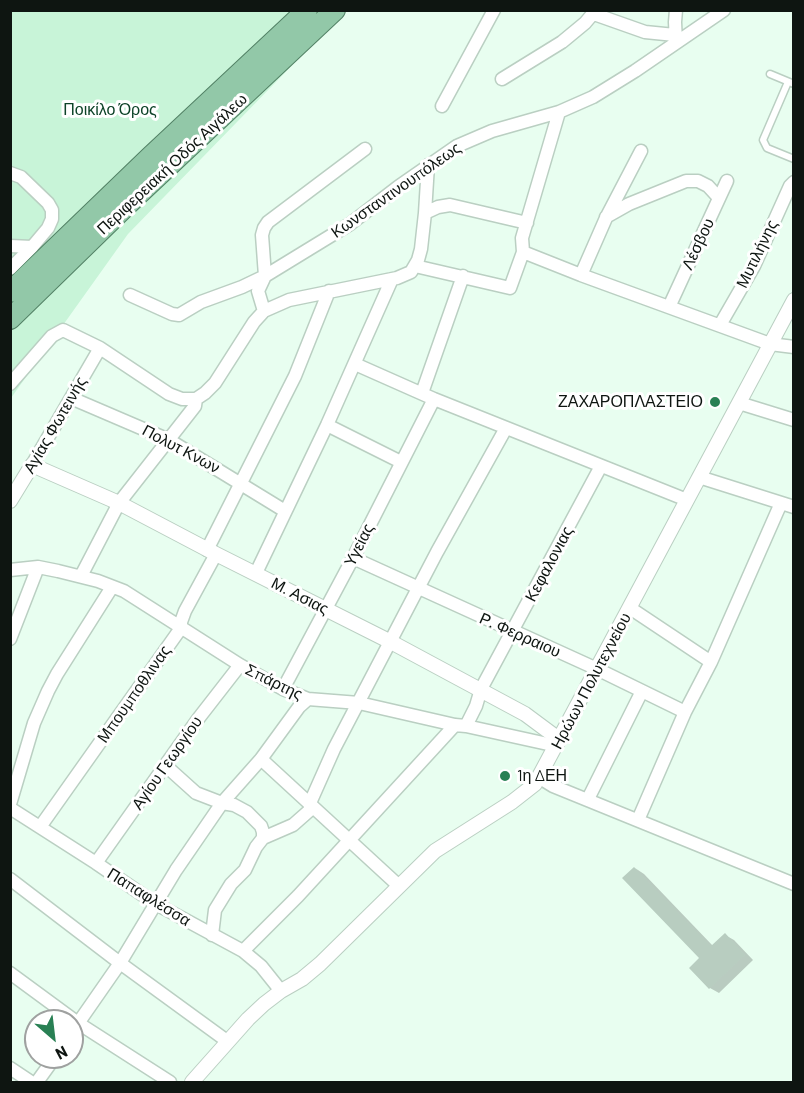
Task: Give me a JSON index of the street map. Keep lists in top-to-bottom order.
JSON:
{
  "streets": {
    "highway": ["Περιφερειακή Οδός Αιγάλεω"],
    "street": [
      "Κωνσταντινουπόλεως",
      "Λέσβου",
      "Μυτιλήνης",
      "Αγίας Φωτεινής",
      "Πολυτ Κνων",
      "Υγείας",
      "Κεφαλονιας",
      "Μ. Ασιας",
      "Ρ. Φερραιου",
      "Ηρώων Πολυτεχνείου",
      "Σπάρτης",
      "Μπουμποθλινας",
      "Αγίου Γεωργίου",
      "Παπαφλέσσα"
    ]
  },
  "crossings": [
    ["Αγίας Φωτεινής", "Πολυτ Κνων"],
    ["Αγίας Φωτεινής", "Μ. Ασιας"],
    ["Πολυτ Κνων", "Μπουμποθλινας"],
    ["Υγείας", "Μ. Ασιας"],
    ["Υγείας", "Ρ. Φερραιου"],
    ["Υγείας", "Σπάρτης"],
    ["Κεφαλονιας", "Μ. Ασιας"],
    ["Κεφαλονιας", "Ρ. Φερραιου"],
    ["Κεφαλονιας", "Σπάρτης"],
    ["Κεφαλονιας", "Παπαφλέσσα"],
    ["Μ. Ασιας", "Ηρώων Πολυτεχνείου"],
    ["Μ. Ασιας", "Σπάρτης"],
    ["Μ. Ασιας", "Μπουμποθλινας"],
    ["Ρ. Φερραιου", "Ηρώων Πολυτεχνείου"],
    ["Ηρώων Πολυτεχνείου", "Σπάρτης"],
    ["Ηρώων Πολυτεχνείου", "Παπαφλέσσα"],
    ["Σπάρτης", "Μπουμποθλινας"],
    ["Σπάρτης", "Αγίου Γεωργίου"],
    ["Μπουμποθλινας", "Παπαφλέσσα"],
    ["Αγίου Γεωργίου", "Παπαφλέσσα"]
  ],
  "parks": ["Ποικίλο Όρος"],
  "places": ["ΖΑΧΑΡΟΠΛΑΣΤΕΙΟ", "1η ΔΕΗ"],
  "north": "bottom right"
}
